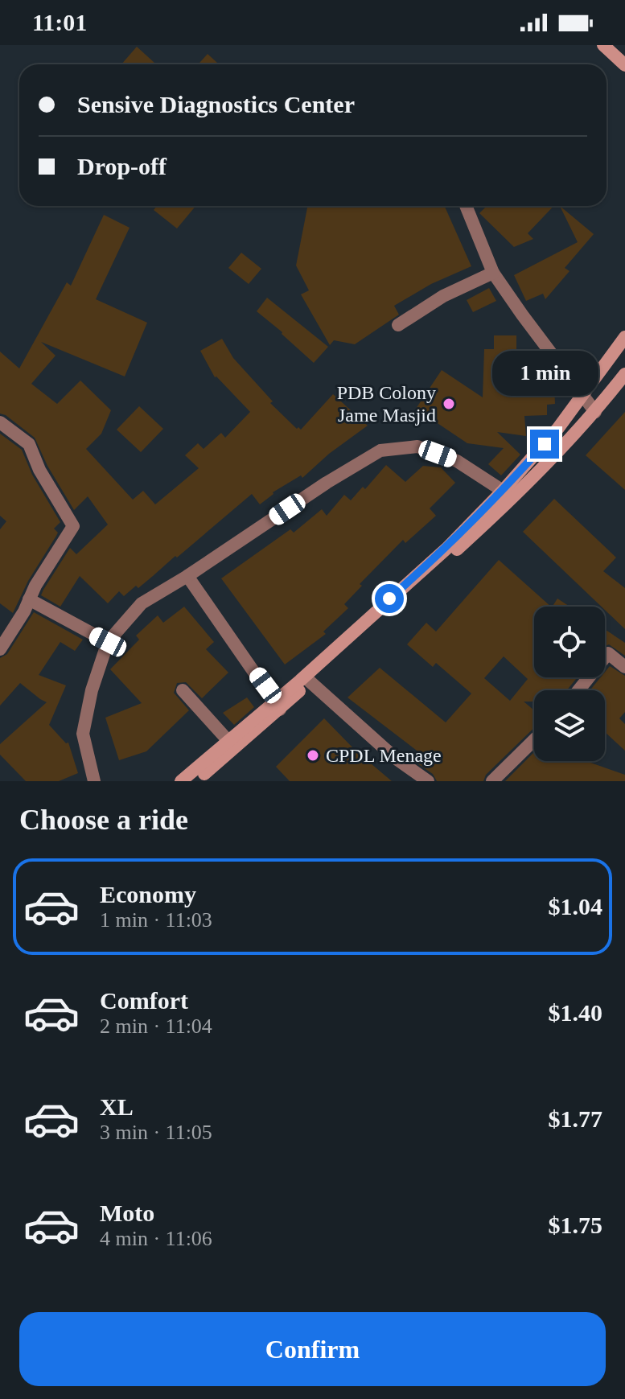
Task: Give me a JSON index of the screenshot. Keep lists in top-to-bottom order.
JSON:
{
  "places": ["PDB Colony Jame Masjid", "CPDL Menage"],
  "page": {
    "status": "11:01",
    "banner": ["Sensive Diagnostics Center", "Drop-off"],
    "bubble": "1 min",
    "heading": "Choose a ride",
    "list": [
      {
        "name": "Economy",
        "note": "1 min · 11:03",
        "value": "$1.04"
      },
      {
        "name": "Comfort",
        "note": "2 min · 11:04",
        "value": "$1.40"
      },
      {
        "name": "XL",
        "note": "3 min · 11:05",
        "value": "$1.77"
      },
      {
        "name": "Moto",
        "note": "4 min · 11:06",
        "value": "$1.75"
      }
    ],
    "buttons": "Confirm"
  }
}
